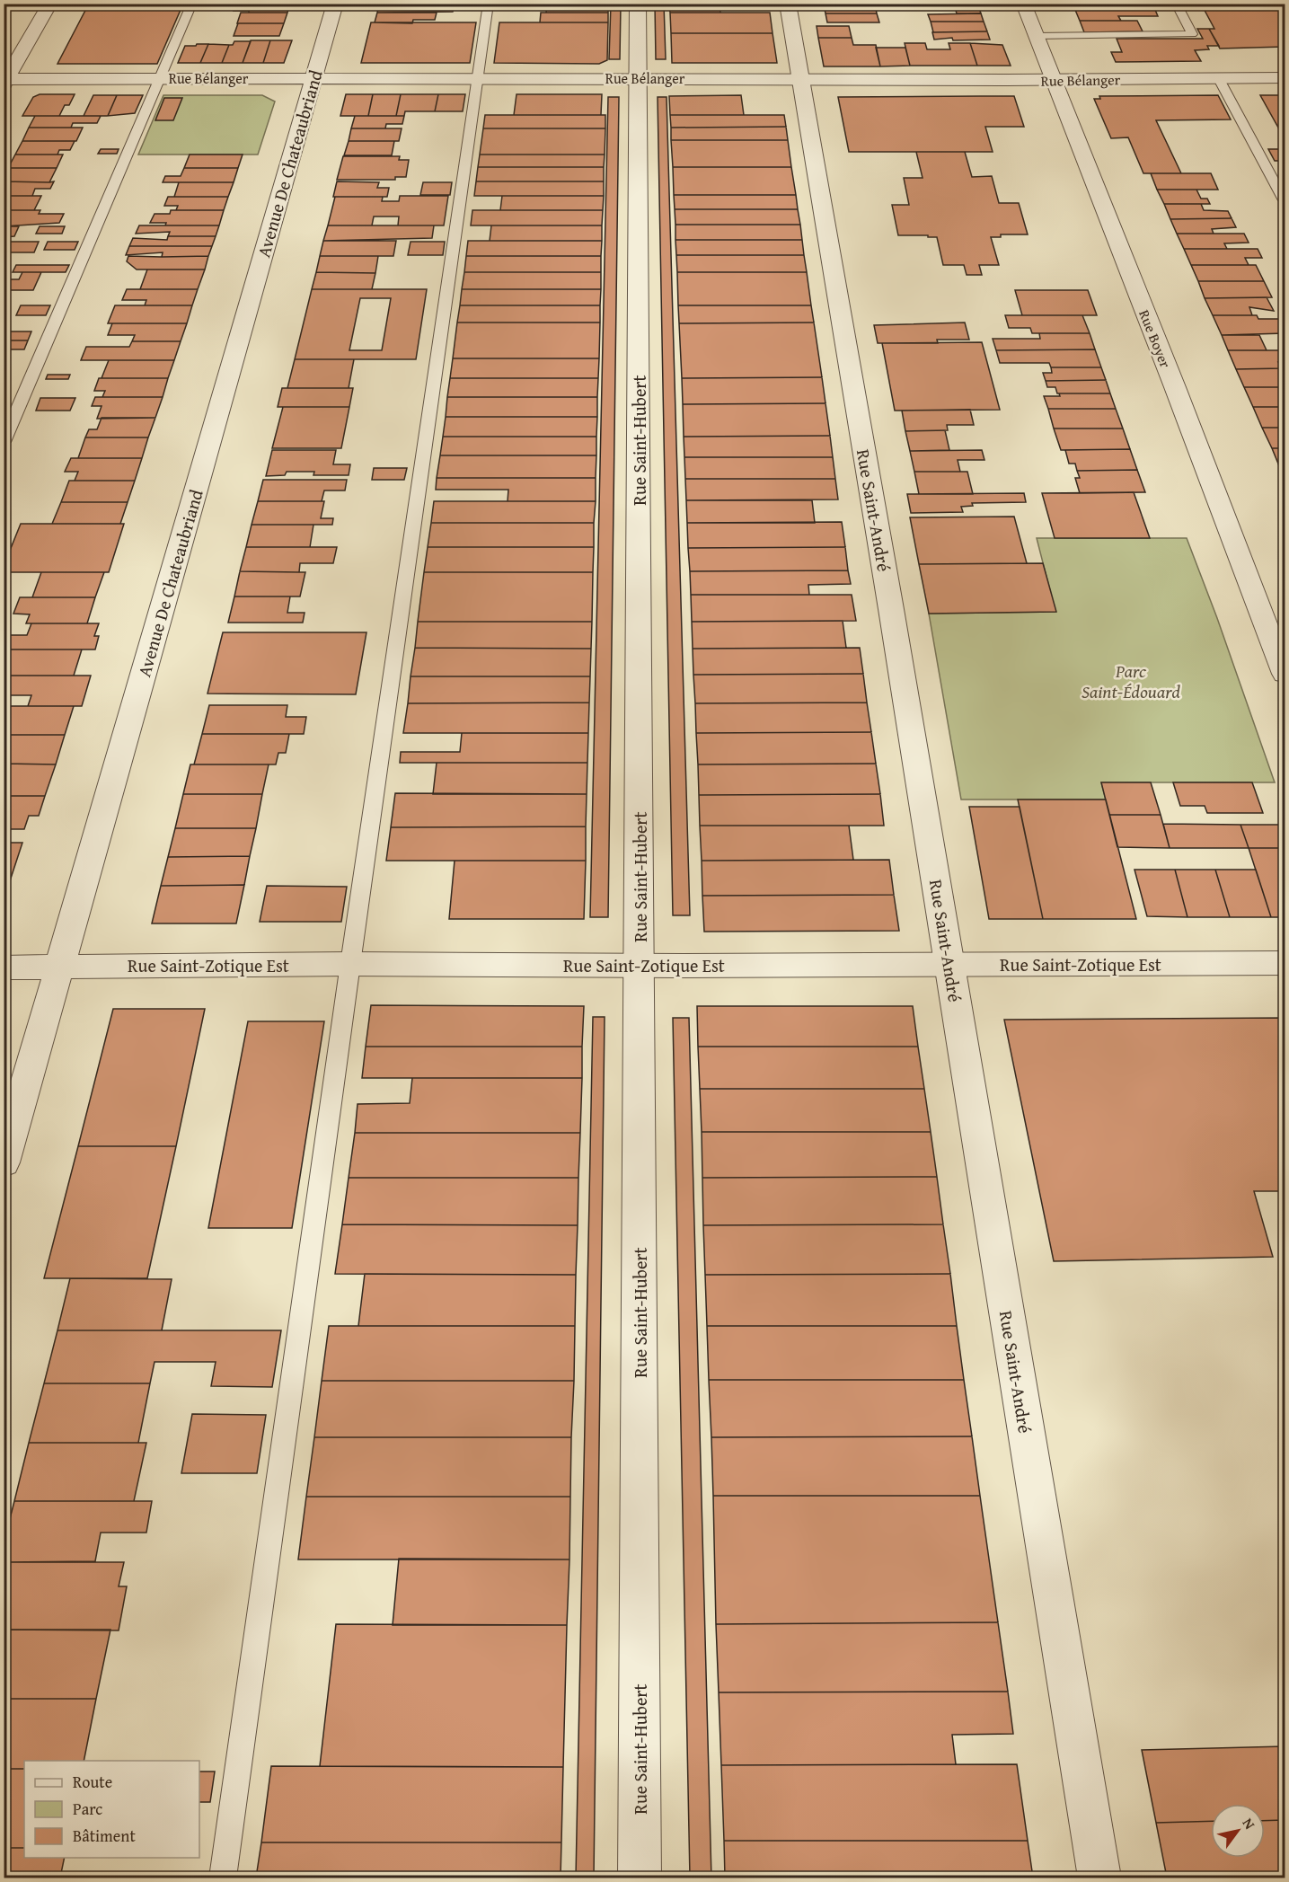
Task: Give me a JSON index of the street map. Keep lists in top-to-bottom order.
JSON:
{
  "streets": {
    "street": [
      "Rue Bélanger",
      "Avenue De Chateaubriand",
      "Rue Boyer",
      "Rue Saint-Hubert",
      "Rue Saint-André",
      "Rue Saint-Zotique Est"
    ]
  },
  "crossings": [
    ["Rue Bélanger", "Avenue De Chateaubriand"],
    ["Rue Bélanger", "Rue Boyer"],
    ["Rue Bélanger", "Rue Saint-Hubert"],
    ["Rue Bélanger", "Rue Saint-André"],
    ["Avenue De Chateaubriand", "Rue Saint-Zotique Est"],
    ["Rue Saint-Hubert", "Rue Saint-Zotique Est"],
    ["Rue Saint-André", "Rue Saint-Zotique Est"]
  ],
  "parks": ["Parc Saint-Édouard"],
  "legend": ["Route", "Parc", "Bâtiment"],
  "north": "top right"
}
